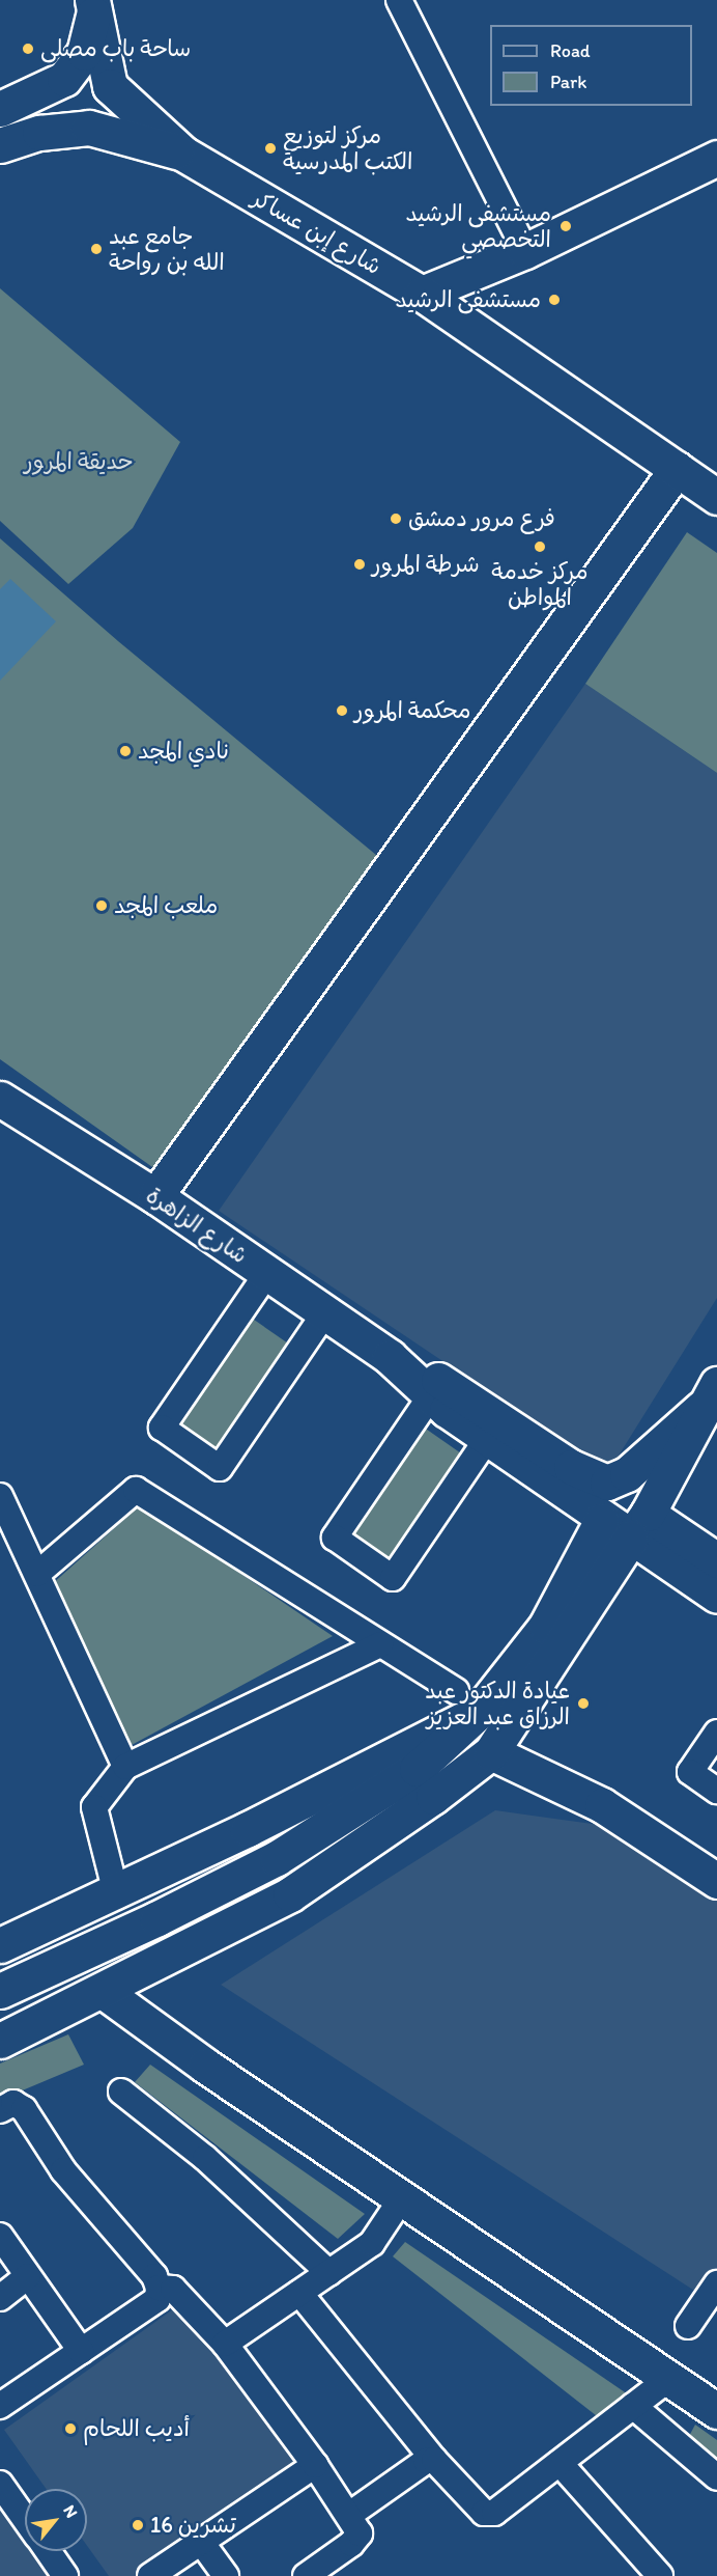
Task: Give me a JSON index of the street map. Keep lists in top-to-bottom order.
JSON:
{
  "streets": {
    "main road": ["شارع إبن عساكر", "شارع الزاهرة"]
  },
  "parks": ["حديقة المرور"],
  "places": [
    "ساحة باب مصلى",
    "مركز لتوزيع الكتب المدرسية",
    "مستشفى الرشيد التخصصي",
    "جامع عبد الله بن رواحة",
    "مستشفى الرشيد",
    "فرع مرور دمشق",
    "مركز خدمة المواطن",
    "شرطة المرور",
    "محكمة المرور",
    "نادي المجد",
    "ملعب المجد",
    "عيادة الدكتور عبد الرزاق عبد العزيز",
    "أديب اللحام",
    "16 تشرين"
  ],
  "legend": ["Road", "Park"],
  "north": "top right"
}
